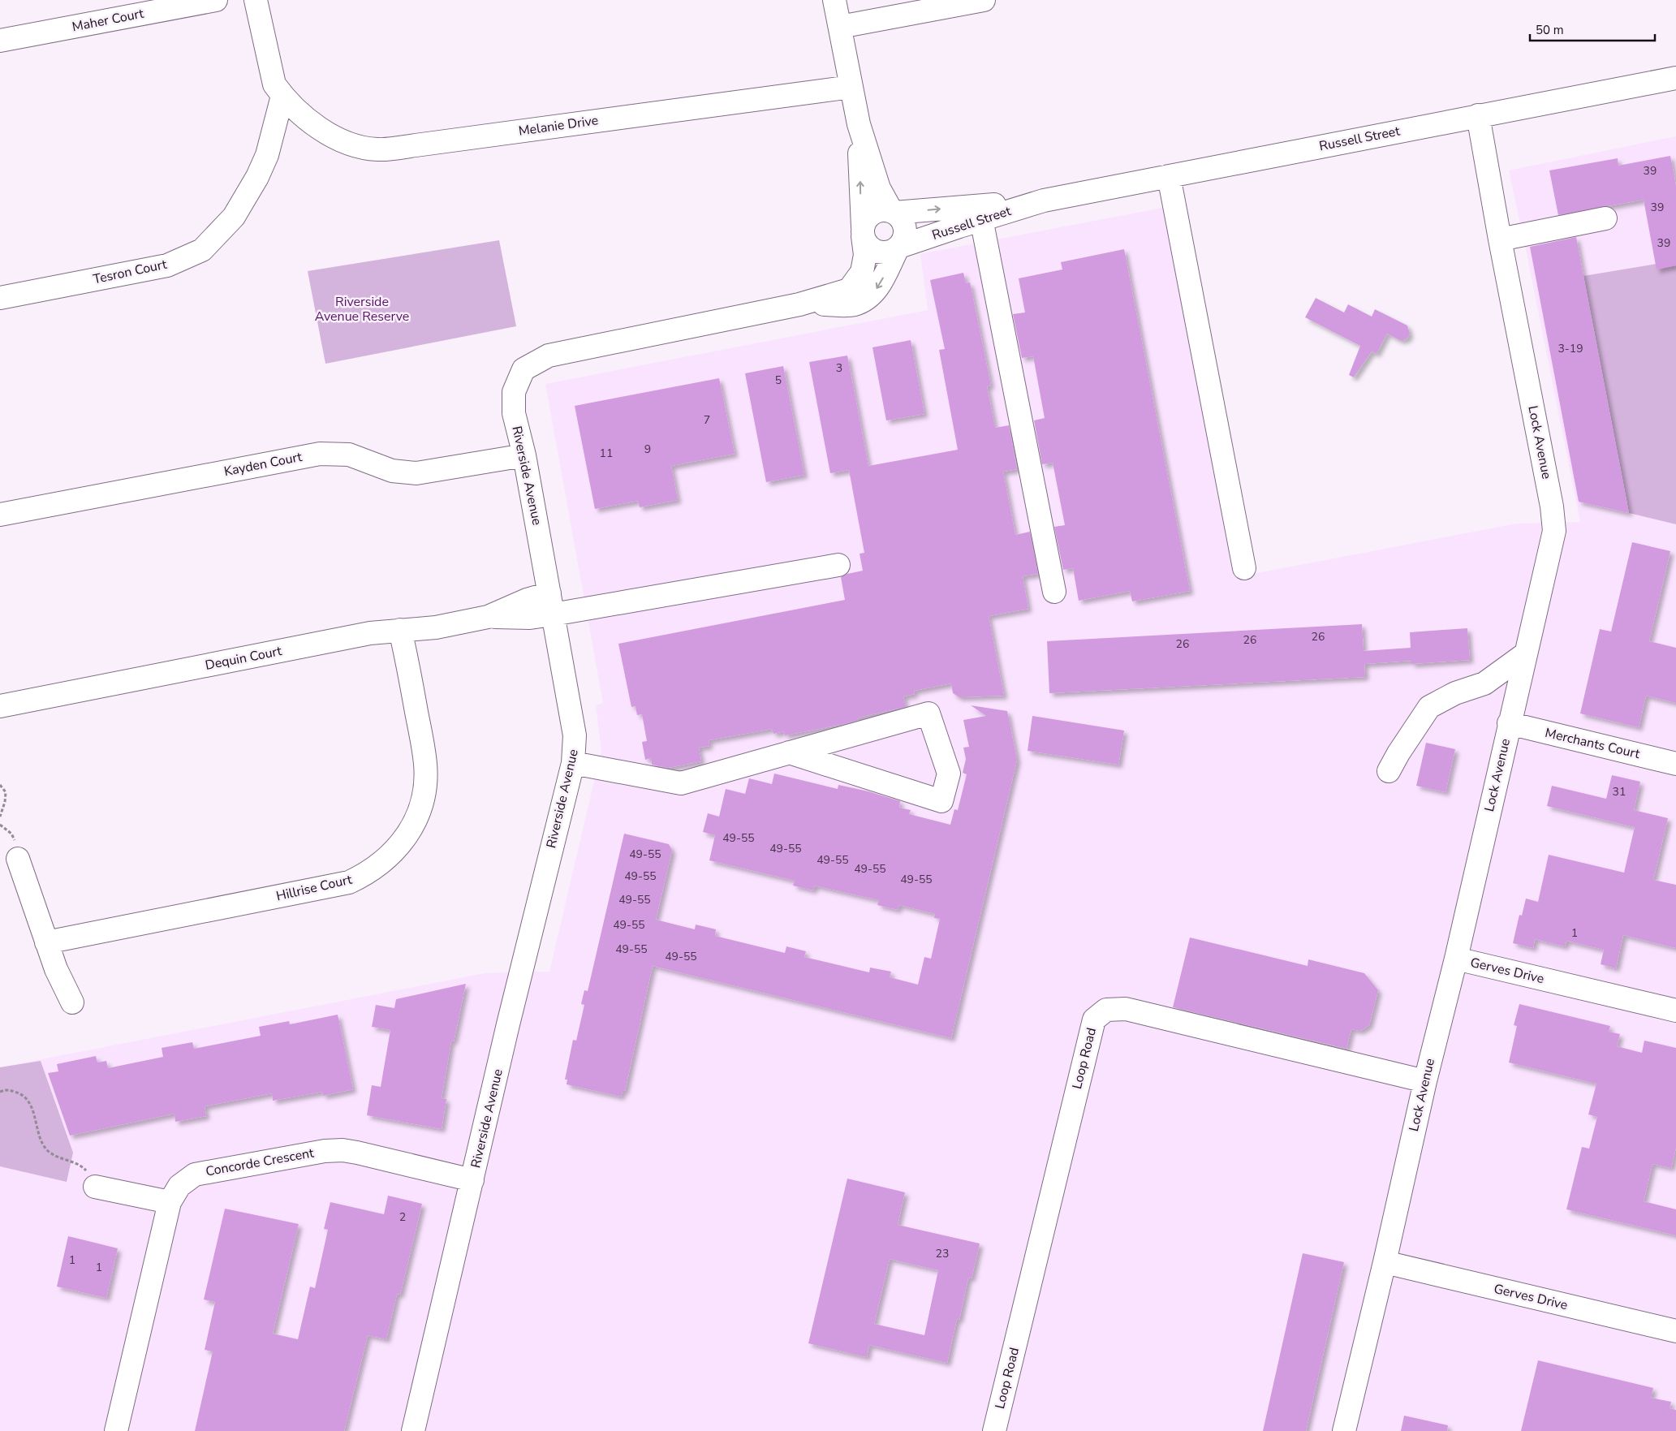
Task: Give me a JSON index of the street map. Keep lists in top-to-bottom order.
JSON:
{
  "streets": {
    "street": [
      "Maher Court",
      "Melanie Drive",
      "Russell Street",
      "Tesron Court",
      "Lock Avenue",
      "Kayden Court",
      "Riverside Avenue",
      "Dequin Court",
      "Merchants Court",
      "Hillrise Court",
      "Gerves Drive",
      "Loop Road",
      "Concorde Crescent"
    ]
  },
  "crossings": [
    ["Melanie Drive", "Tesron Court"],
    ["Russell Street", "Lock Avenue"],
    ["Russell Street", "Riverside Avenue"],
    ["Lock Avenue", "Merchants Court"],
    ["Lock Avenue", "Gerves Drive"],
    ["Lock Avenue", "Loop Road"],
    ["Kayden Court", "Riverside Avenue"],
    ["Riverside Avenue", "Dequin Court"],
    ["Riverside Avenue", "Concorde Crescent"],
    ["Dequin Court", "Hillrise Court"]
  ],
  "parks": ["Riverside Avenue Reserve"],
  "house_numbers": [
    "39",
    "39",
    "39",
    "3-19",
    "3",
    "5",
    "7",
    "9",
    "11",
    "26",
    "26",
    "26",
    "31",
    "49-55",
    "49-55",
    "49-55",
    "49-55",
    "49-55",
    "49-55",
    "49-55",
    "49-55",
    "49-55",
    "1",
    "49-55",
    "49-55",
    "2",
    "23",
    "1",
    "1"
  ],
  "scale_bar": "50 m"
}
